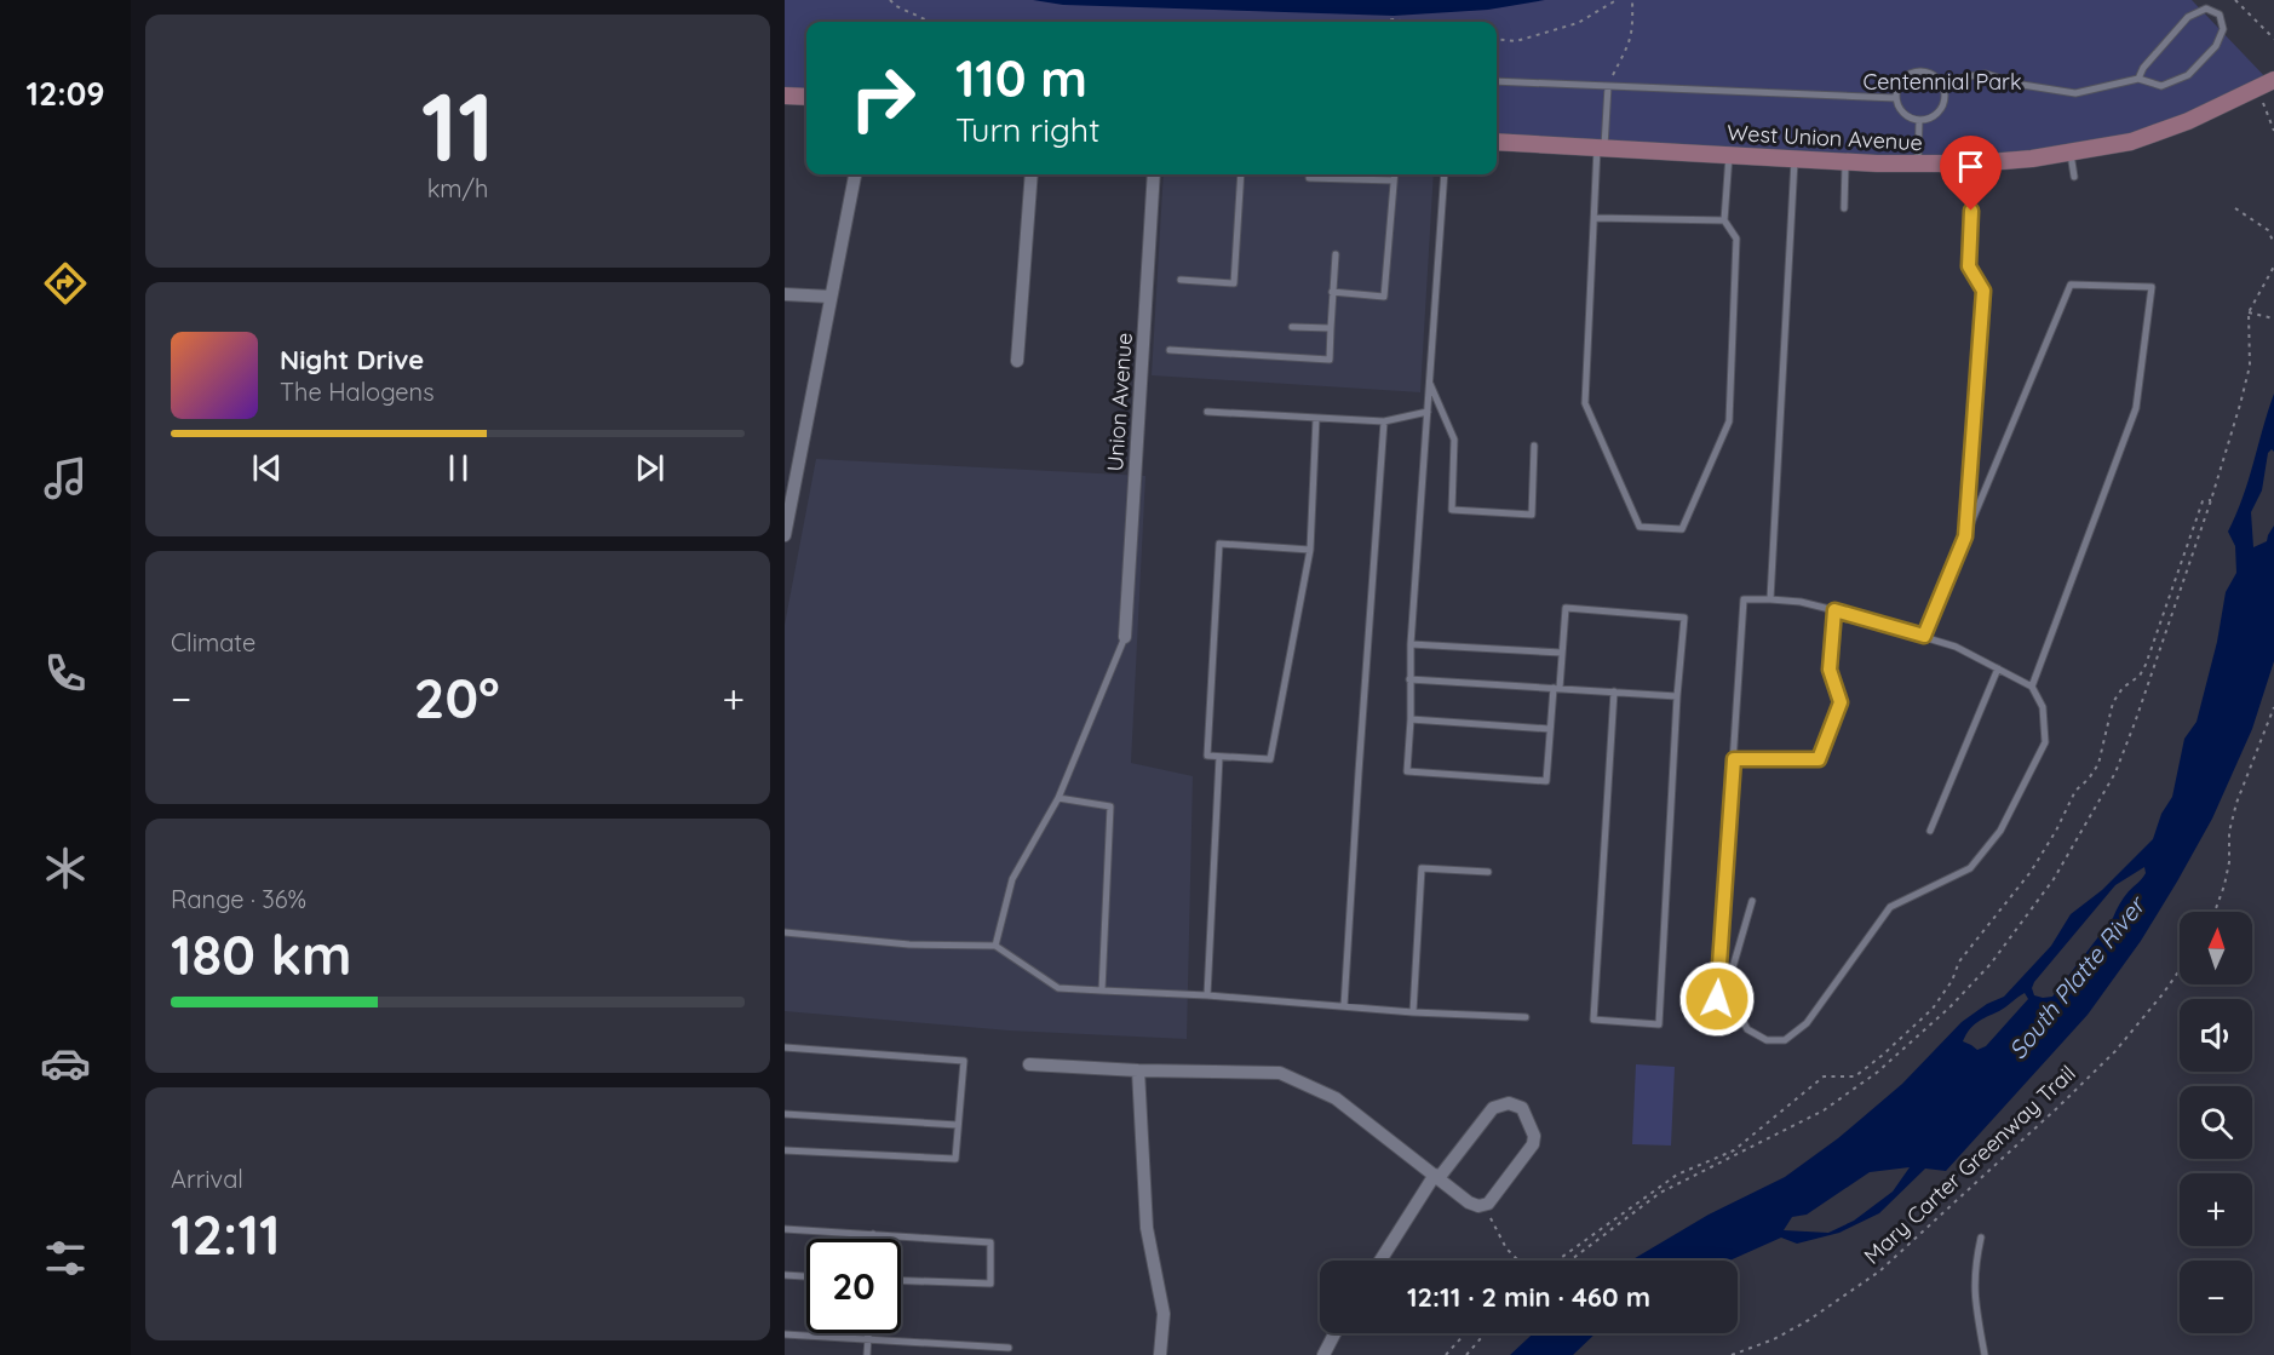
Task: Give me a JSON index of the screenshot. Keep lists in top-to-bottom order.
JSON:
{
  "streets": {
    "street": ["West Union Avenue", "Union Avenue"],
    "path": ["Mary Carter Greenway Trail"]
  },
  "water": ["South Platte River"],
  "parks": ["Centennial Park"],
  "north": "top",
  "page": {
    "tabs": "12:09",
    "tile": [
      ["11", "km/h"],
      "Climate",
      ["Range · 36%", "180 km"],
      ["Arrival", "12:11"]
    ],
    "turn": ["110 m", "Turn right"],
    "song": ["Night Drive", "The Halogens"],
    "heat": ["−", "20°", "+"],
    "map_buttons": ["+", "−"],
    "limit": "20",
    "trip": "12:11 · 2 min · 460 m"
  }
}
